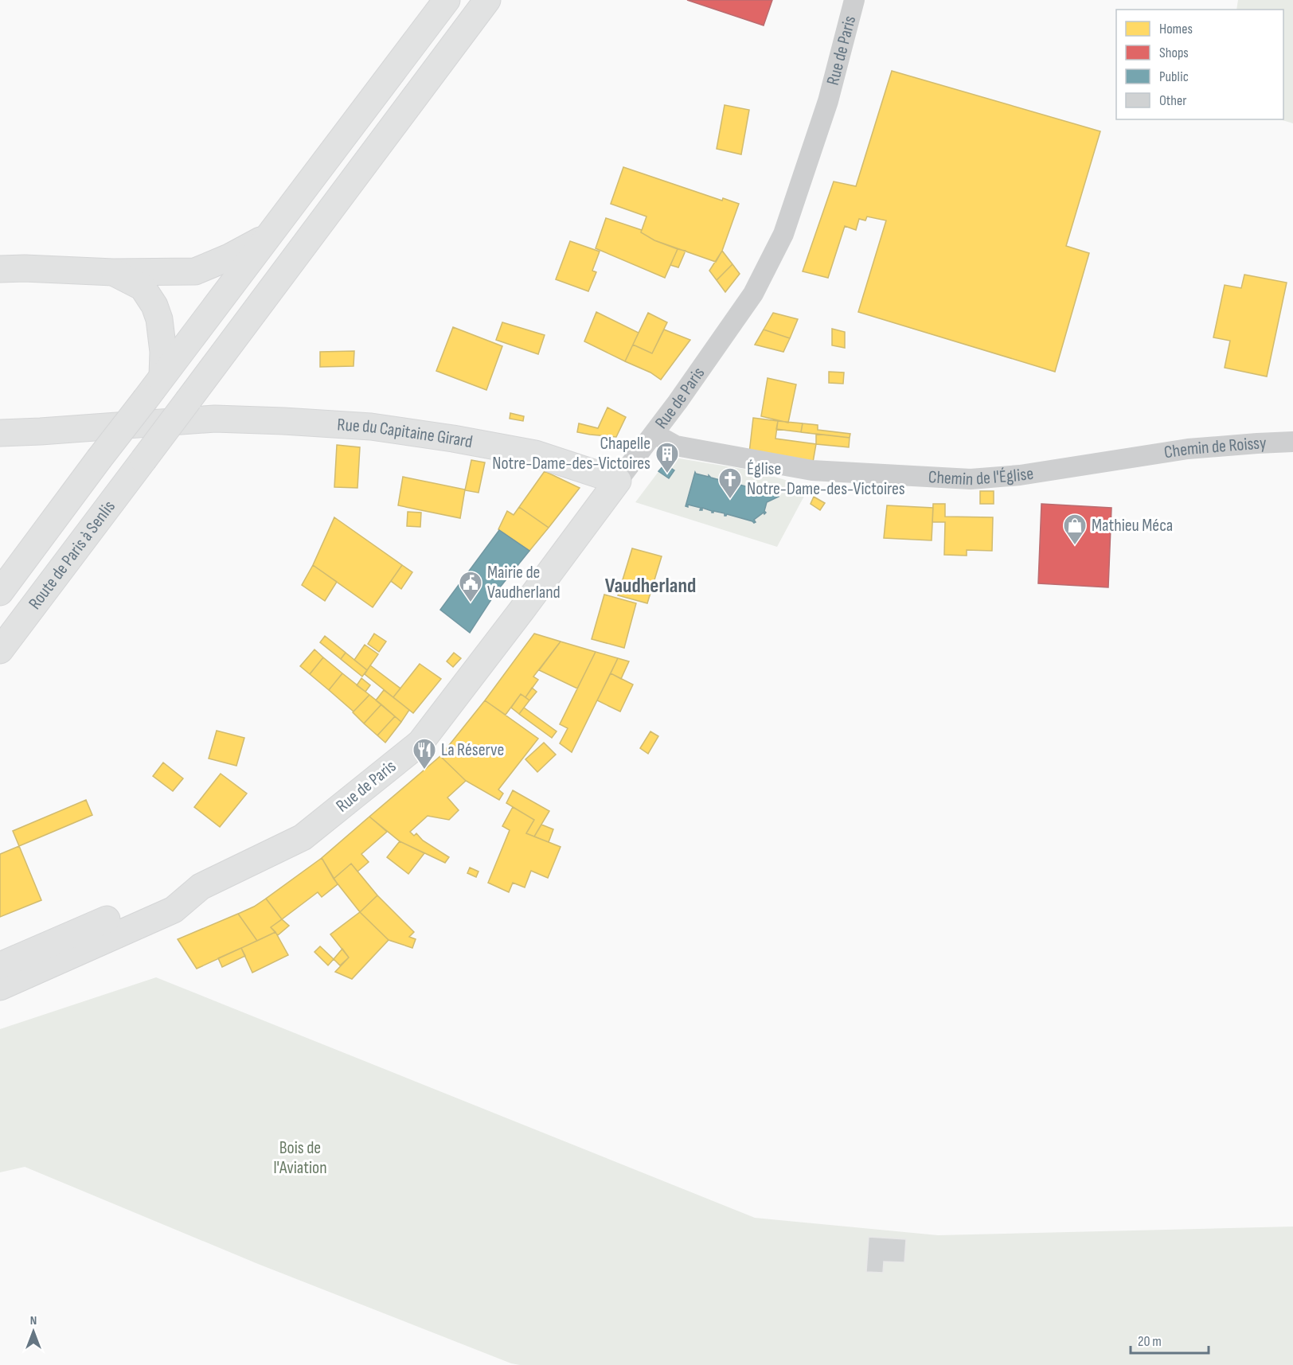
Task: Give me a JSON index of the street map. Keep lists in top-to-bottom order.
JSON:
{
  "streets": {
    "main road": ["Rue de Paris", "Rue du Capitaine Girard", "Route de Paris à Senlis"],
    "street": ["Chemin de Roissy", "Chemin de l'Église"]
  },
  "crossings": [
    ["Rue de Paris", "Rue du Capitaine Girard"],
    ["Rue de Paris", "Chemin de l'Église"],
    ["Chemin de Roissy", "Chemin de l'Église"]
  ],
  "districts": ["Vaudherland"],
  "parks": ["Bois de l'Aviation"],
  "places": {
    "building": ["Chapelle Notre-Dame-des-Victoires"],
    "church": ["Église Notre-Dame-des-Victoires"],
    "shop": ["Mathieu Méca"],
    "public building": ["Mairie de Vaudherland"],
    "restaurant": ["La Réserve"]
  },
  "legend": [
    "Homes",
    "Shops",
    "Public",
    "Other"
  ],
  "scale_bar": "20 m",
  "north": "top"
}
